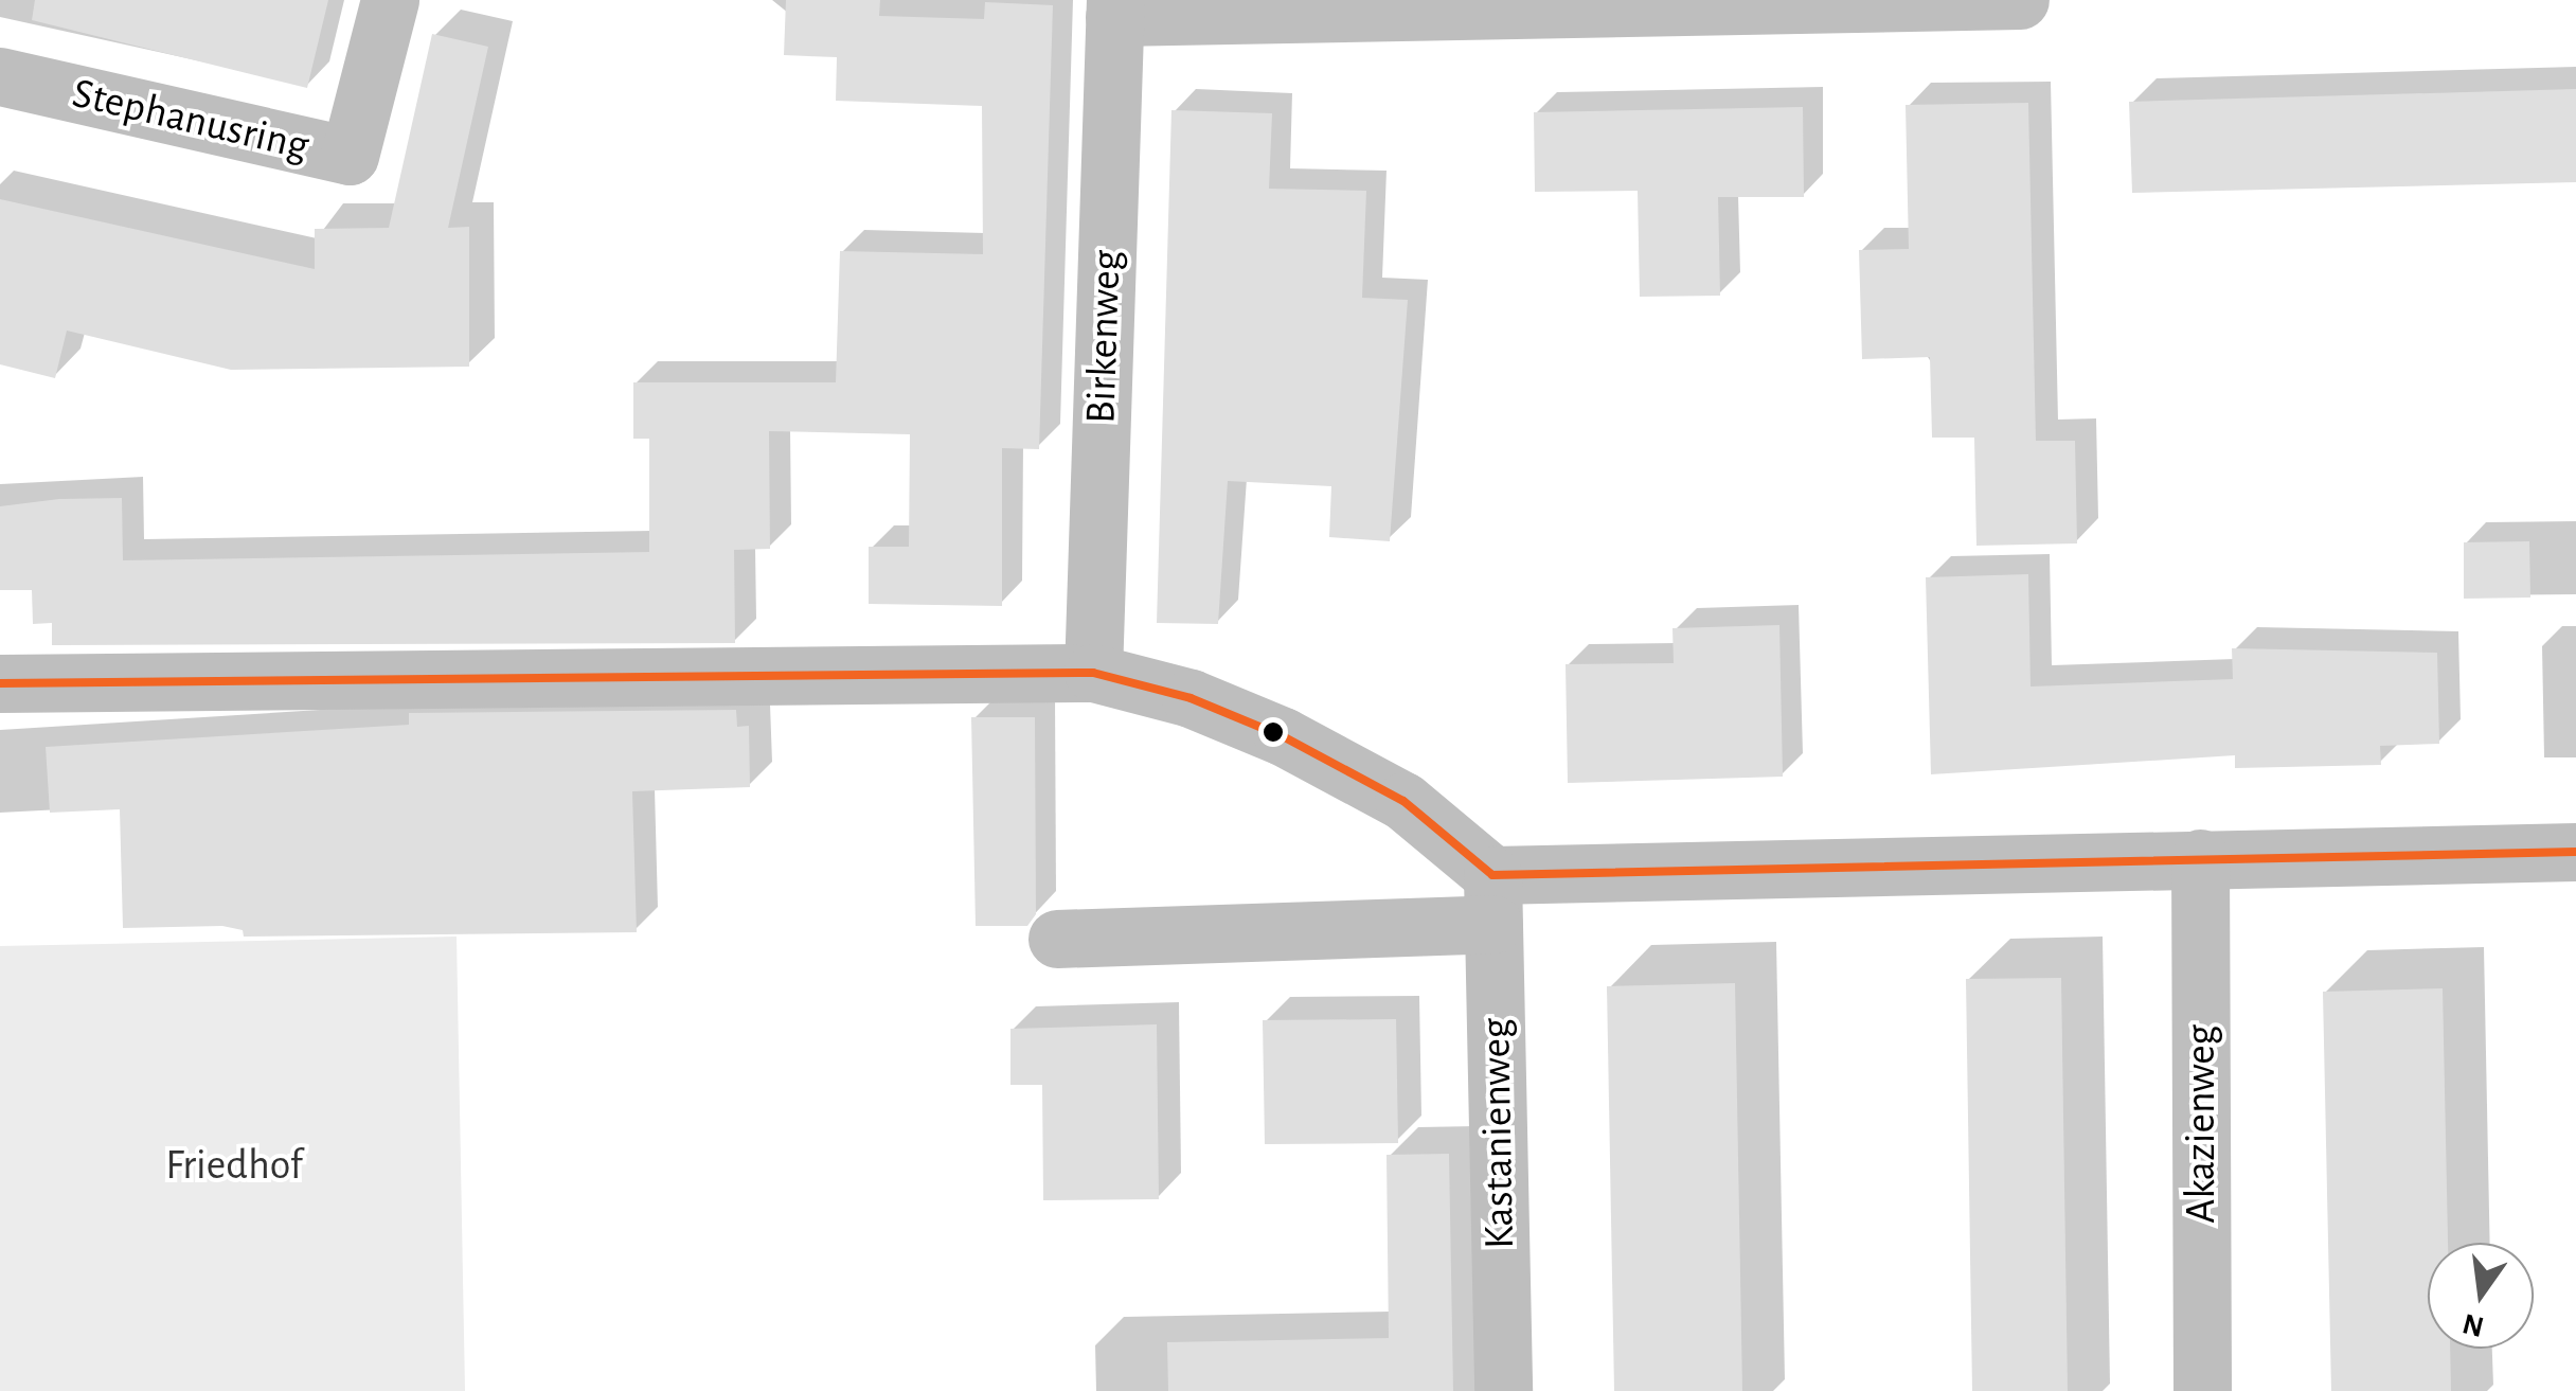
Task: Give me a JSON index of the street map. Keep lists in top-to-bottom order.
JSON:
{
  "streets": {
    "street": [
      "Stephanusring",
      "Birkenweg",
      "Akazienweg",
      "Kastanienweg"
    ]
  },
  "parks": ["Friedhof"],
  "north": "bottom"
}
